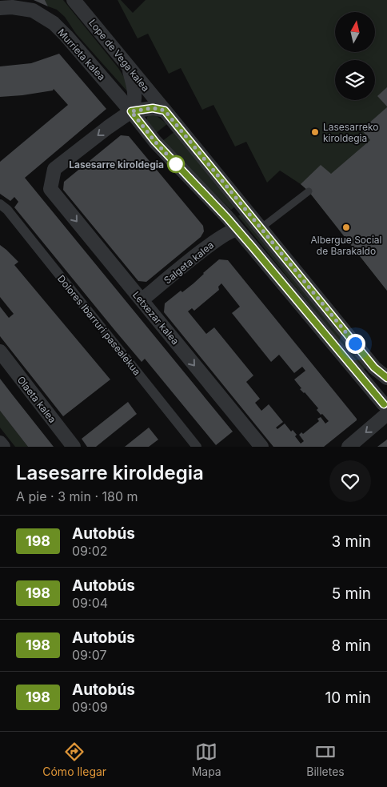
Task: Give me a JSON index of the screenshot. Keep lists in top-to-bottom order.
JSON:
{
  "streets": {
    "street": [
      "Murrieta kalea",
      "Lope de Vega kalea",
      "Salgeta kalea",
      "Letxezar kalea",
      "Dolores Ibarruri pasealekua",
      "Olaeta kalea"
    ]
  },
  "crossings": [
    ["Murrieta kalea", "Salgeta kalea"],
    ["Murrieta kalea", "Letxezar kalea"],
    ["Salgeta kalea", "Letxezar kalea"]
  ],
  "one_way": ["Letxezar kalea"],
  "places": ["Lasesarreko kiroldegia", "Lasesarre kiroldegia", "Albergue Social de Barakaldo"],
  "lines": ["bus line 198"],
  "north": "top",
  "page": {
    "heading": ["Lasesarre kiroldegia", "A pie · 3 min · 180 m"],
    "list": [
      {
        "mark": "198",
        "name": "Autobús",
        "note": "09:02",
        "value": "3 min"
      },
      {
        "mark": "198",
        "name": "Autobús",
        "note": "09:04",
        "value": "5 min"
      },
      {
        "mark": "198",
        "name": "Autobús",
        "note": "09:07",
        "value": "8 min"
      },
      {
        "mark": "198",
        "name": "Autobús",
        "note": "09:09",
        "value": "10 min"
      }
    ],
    "tabs": ["Cómo llegar", "Mapa", "Billetes"]
  }
}
